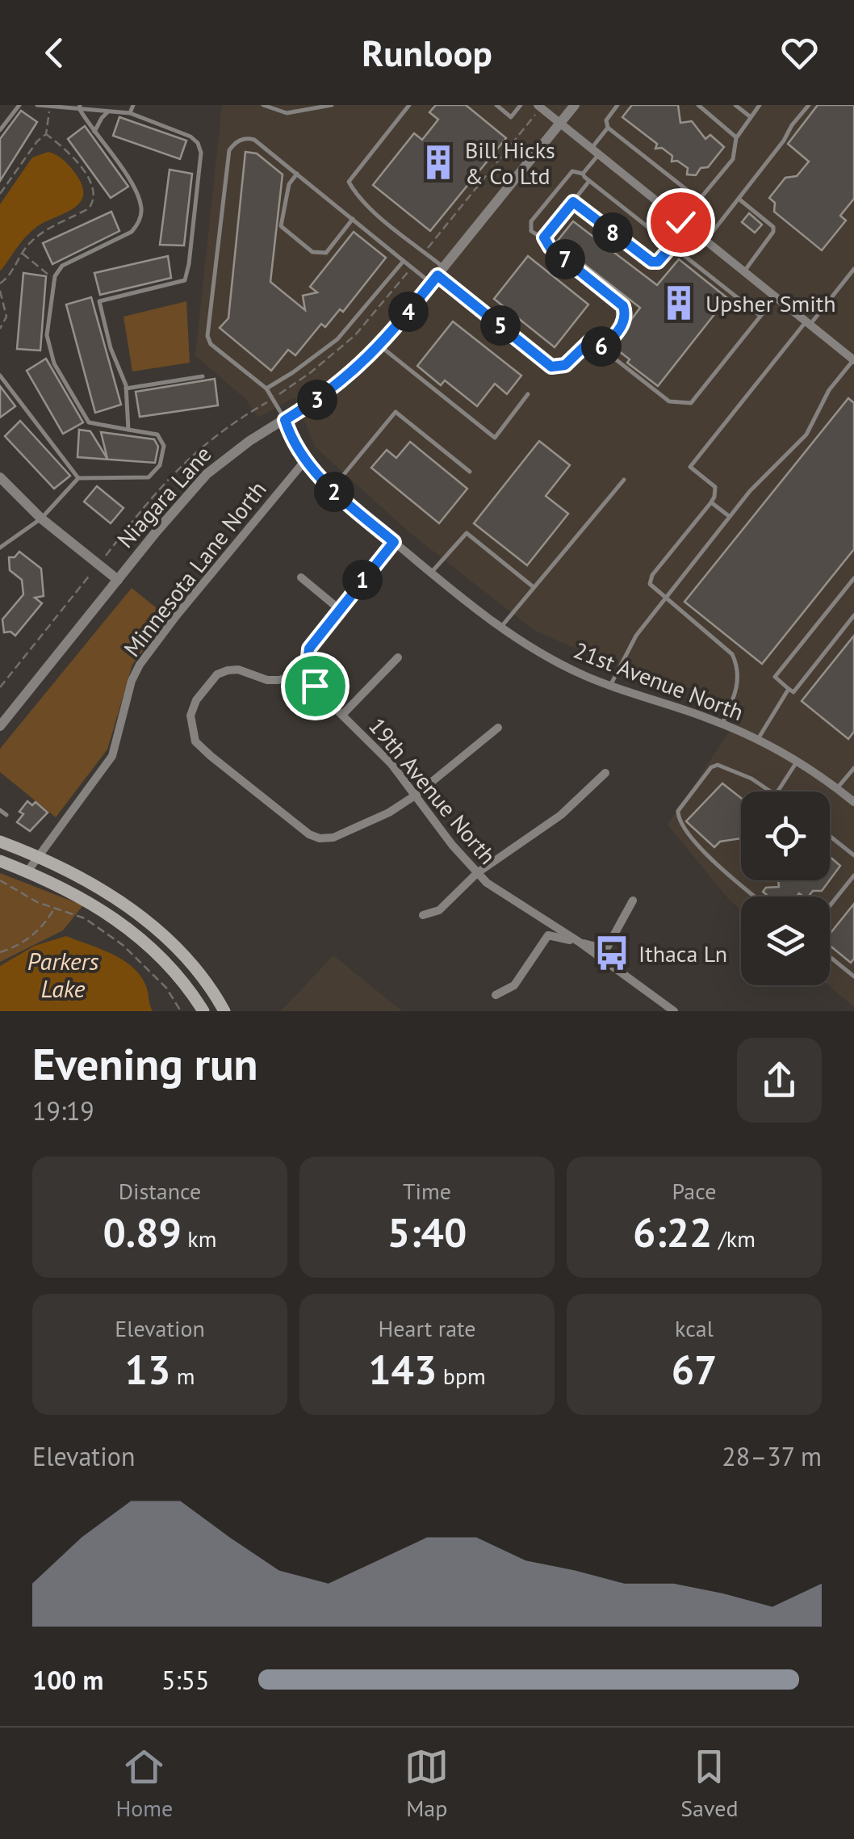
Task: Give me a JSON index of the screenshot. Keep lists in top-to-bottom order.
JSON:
{
  "streets": {
    "street": [
      "Niagara Lane",
      "Minnesota Lane North",
      "21st Avenue North",
      "19th Avenue North"
    ]
  },
  "crossings": [
    ["Niagara Lane", "21st Avenue North"],
    ["Minnesota Lane North", "21st Avenue North"]
  ],
  "water": ["Parkers Lake"],
  "places": {
    "building": ["Bill Hicks & Co Ltd", "Upsher Smith"],
    "bus stop": ["Ithaca Ln"]
  },
  "page": {
    "header": "Runloop",
    "pins": [
      "8",
      "7",
      "4",
      "5",
      "6",
      "3",
      "2",
      "1"
    ],
    "heading": ["Evening run", "19:19"],
    "stats": [
      ["Distance", "0.89 km"],
      ["Time", "5:40"],
      ["Pace", "6:22 /km"],
      ["Elevation", "13 m"],
      ["Heart rate", "143 bpm"],
      ["kcal", "67"]
    ],
    "chart": ["Elevation", "28–37 m"],
    "list": [
      {
        "name": "100 m",
        "note": "5:55"
      }
    ],
    "tabs": ["Home", "Map", "Saved"]
  }
}
